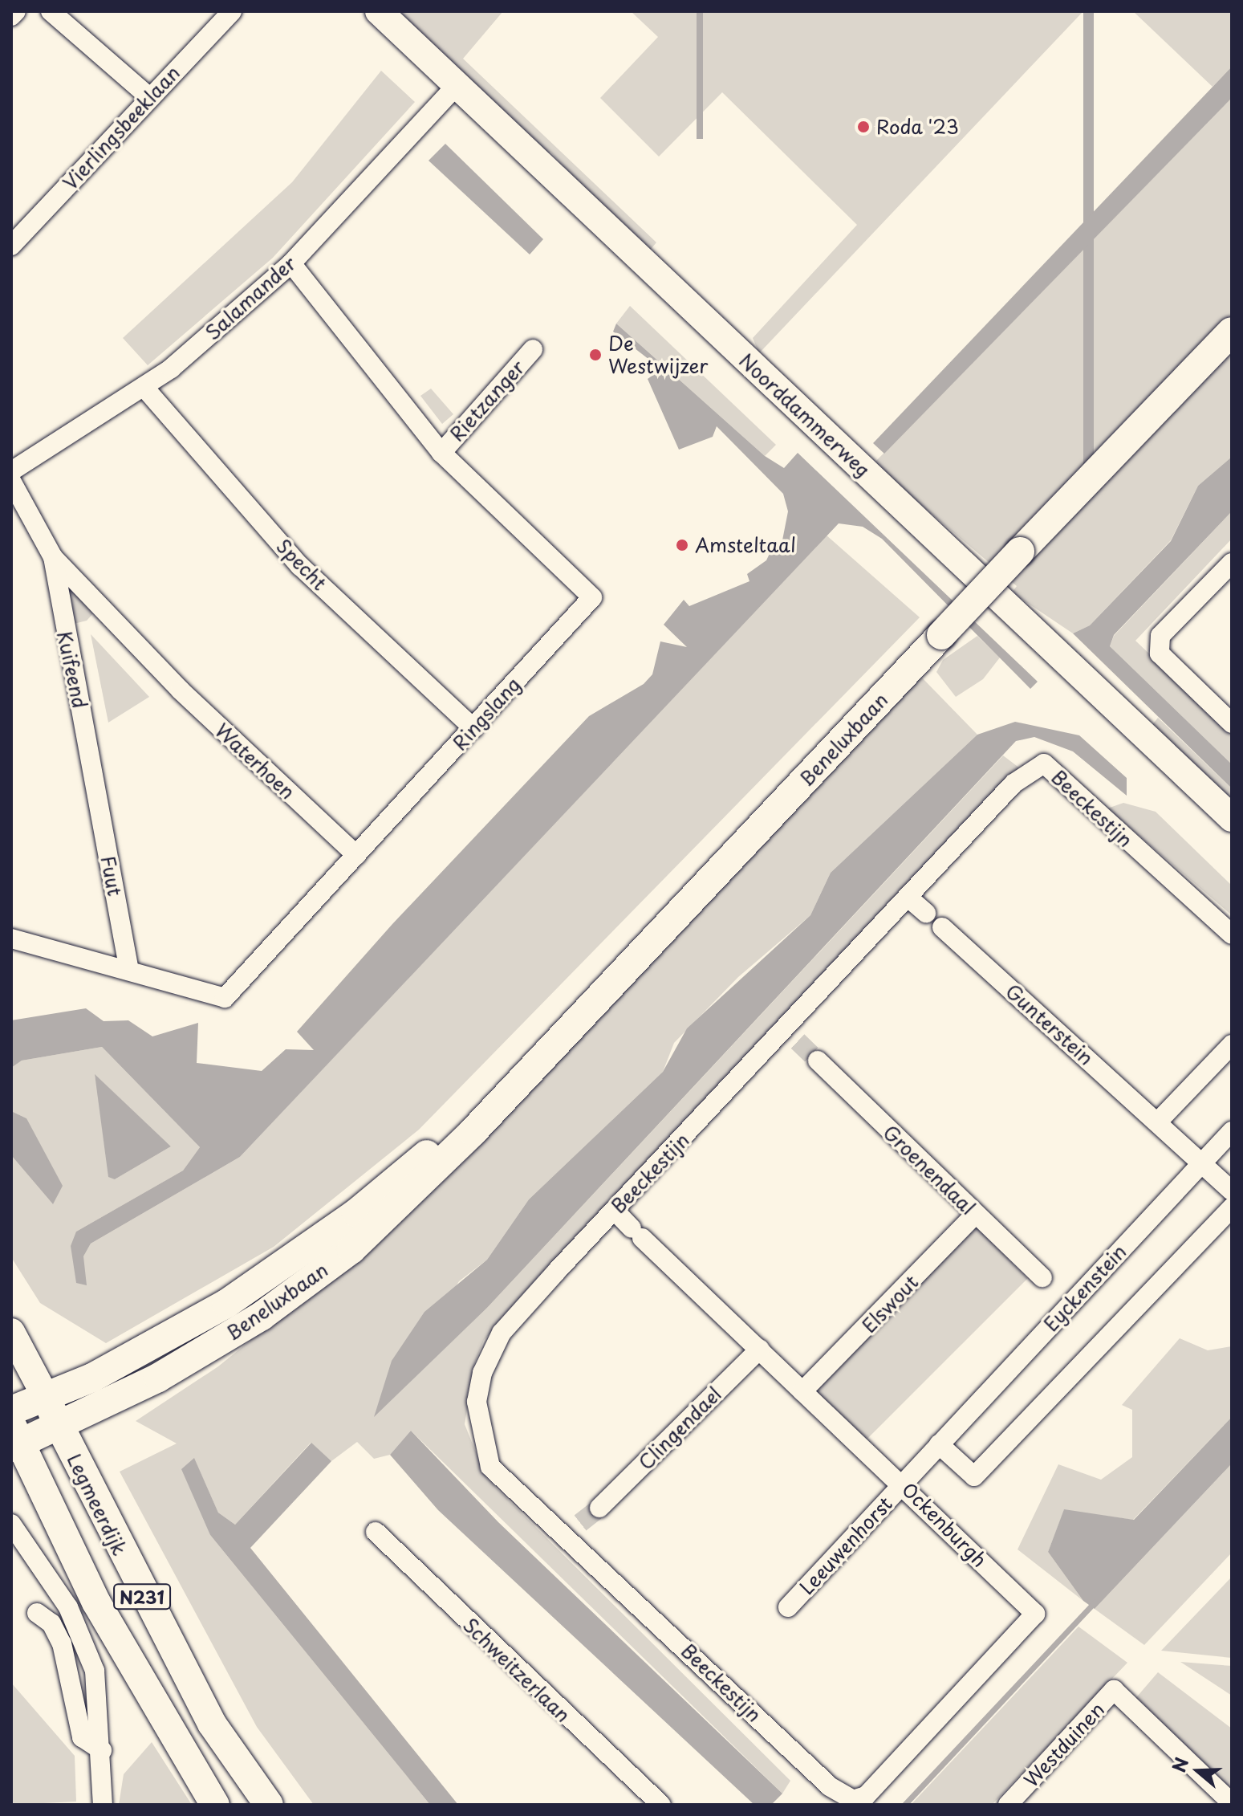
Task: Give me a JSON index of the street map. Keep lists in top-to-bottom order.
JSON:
{
  "streets": {
    "main road": ["Beneluxbaan", "Legmeerdijk", "N231"],
    "street": [
      "Vierlingsbeeklaan",
      "Salamander",
      "Rietzanger",
      "Noorddammerweg",
      "Specht",
      "Kuifeend",
      "Ringslang",
      "Waterhoen",
      "Beeckestijn",
      "Fuut",
      "Gunterstein",
      "Groenendaal",
      "Eyckenstein",
      "Elswout",
      "Clingendael",
      "Ockenburgh",
      "Leeuwenhorst",
      "Schweitzerlaan",
      "Westduinen"
    ]
  },
  "crossings": [
    ["Salamander", "Noorddammerweg"],
    ["Salamander", "Specht"],
    ["Salamander", "Ringslang"],
    ["Rietzanger", "Ringslang"],
    ["Specht", "Ringslang"],
    ["Kuifeend", "Waterhoen"],
    ["Kuifeend", "Fuut"],
    ["Ringslang", "Waterhoen"],
    ["Ringslang", "Fuut"],
    ["Beneluxbaan", "Legmeerdijk"],
    ["Beneluxbaan", "N231"],
    ["Beeckestijn", "Ockenburgh"],
    ["Gunterstein", "Eyckenstein"],
    ["Groenendaal", "Elswout"],
    ["Eyckenstein", "Ockenburgh"],
    ["Eyckenstein", "Leeuwenhorst"],
    ["Elswout", "Ockenburgh"],
    ["Clingendael", "Ockenburgh"],
    ["Ockenburgh", "Leeuwenhorst"]
  ],
  "places": ["Roda '23", "De Westwijzer", "Amsteltaal"],
  "north": "left"
}
